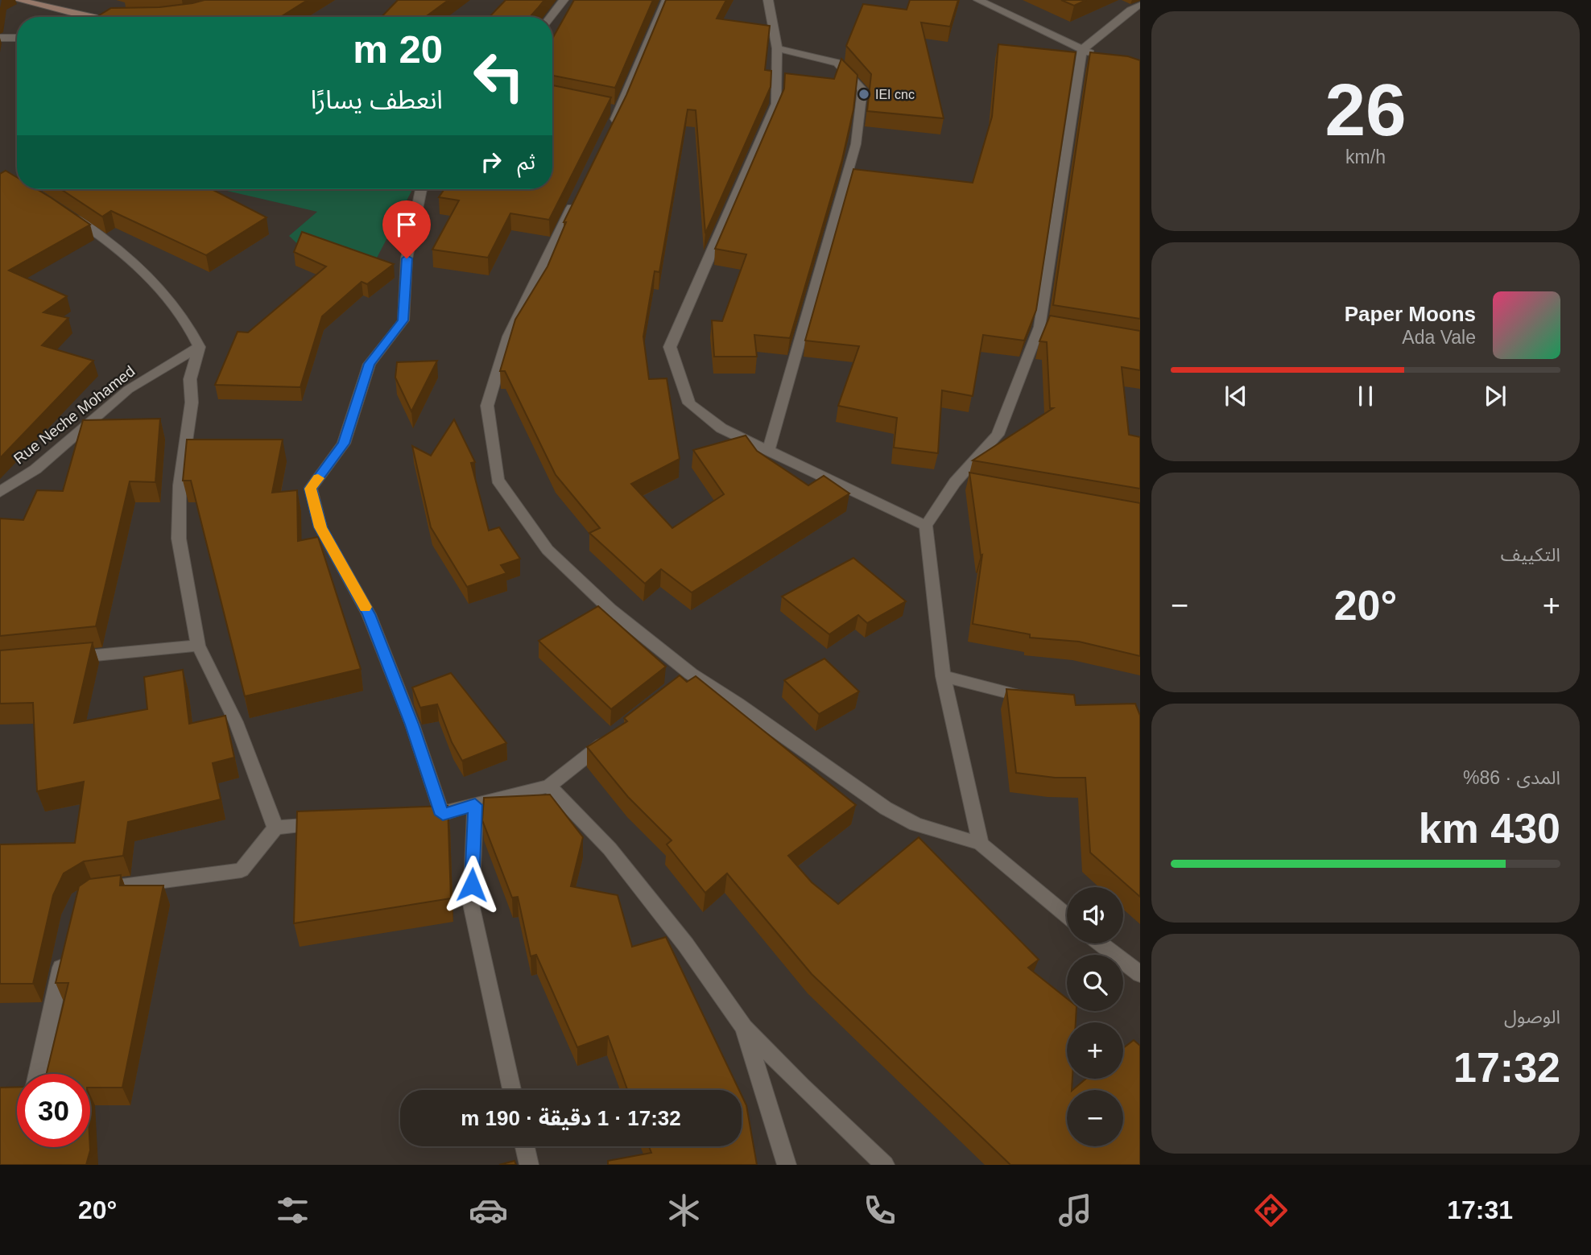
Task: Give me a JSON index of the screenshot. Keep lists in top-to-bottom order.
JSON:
{
  "streets": {
    "street": ["Rue Neche Mohamed"]
  },
  "places": ["IEI cnc"],
  "page": {
    "tile": [
      ["26", "km/h"],
      "التكييف",
      ["المدى · 86%", "430 km"],
      ["الوصول", "17:32"]
    ],
    "turn": ["20 m", "انعطف يسارًا"],
    "then": "ثم",
    "song": ["Paper Moons", "Ada Vale"],
    "heat": ["−", "20°", "+"],
    "map_buttons": ["+", "−"],
    "limit": "30",
    "trip": "17:32 · 1 دقيقة · 190 m",
    "tabs": ["17:31", "20°"]
  }
}
